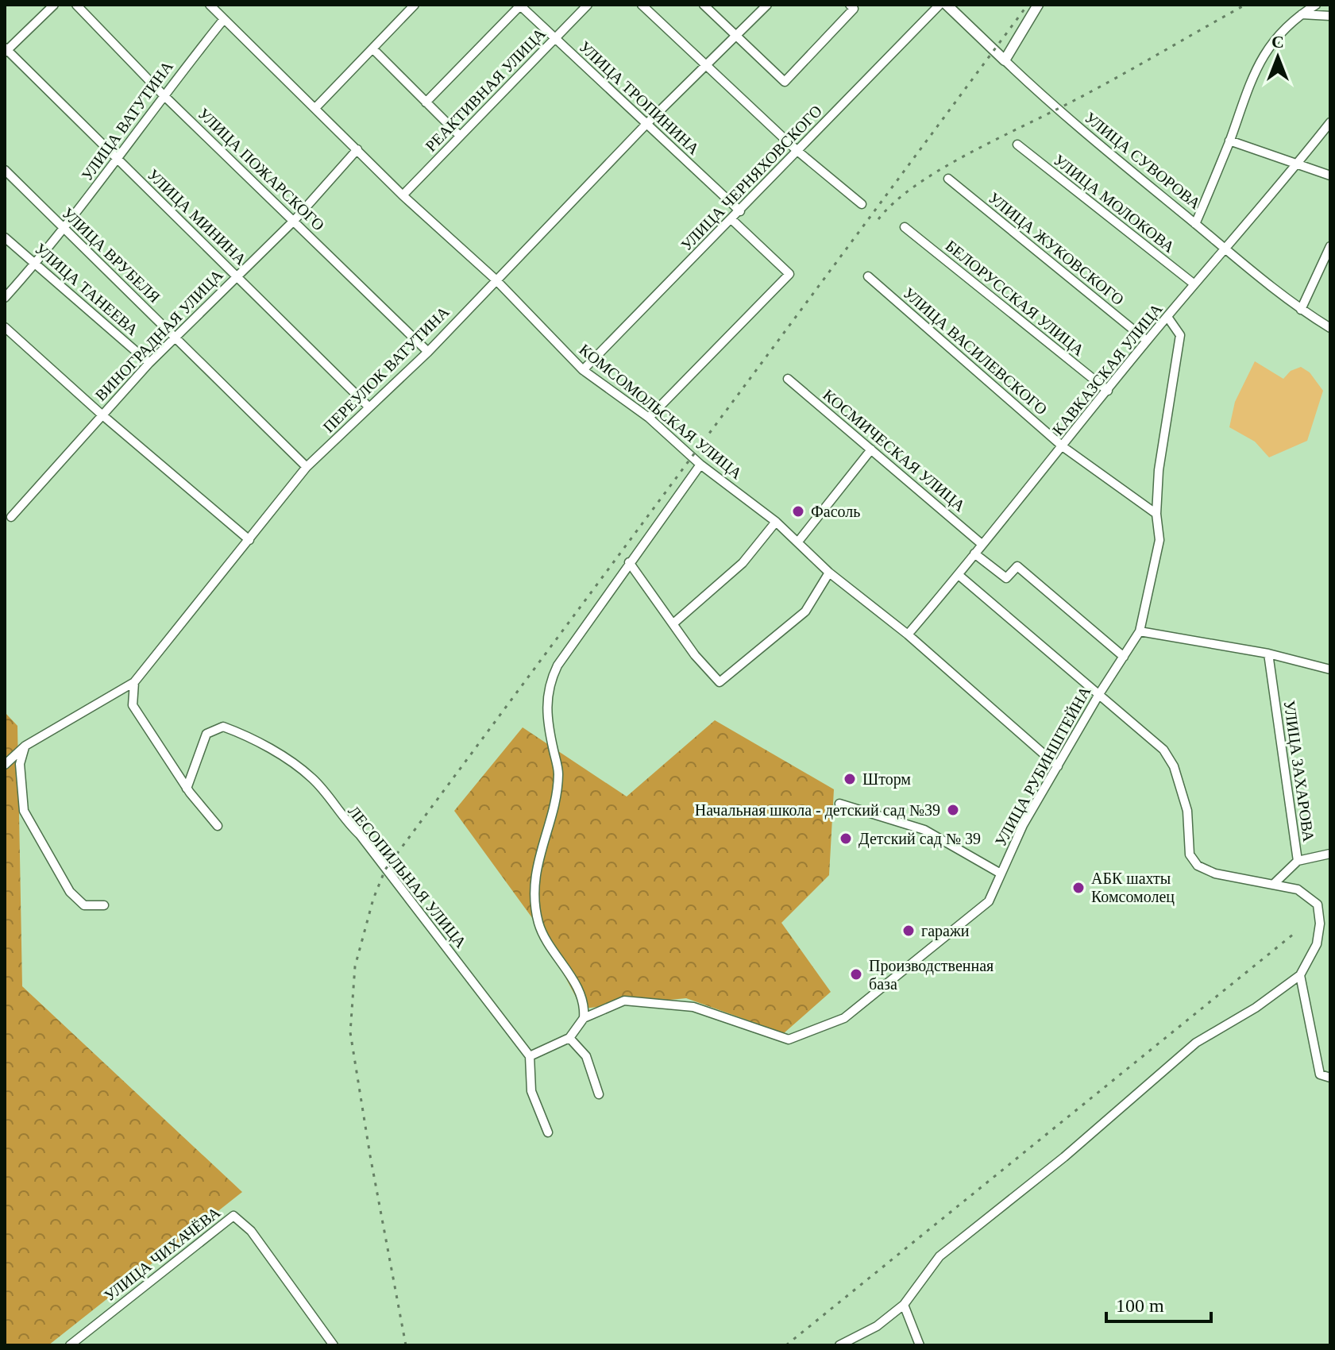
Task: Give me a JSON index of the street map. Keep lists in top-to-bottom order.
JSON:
{
  "streets": {
    "main road": ["УЛИЦА СУВОРОВА"],
    "street": [
      "РЕАКТИВНАЯ УЛИЦА",
      "УЛИЦА ТРОПИНИНА",
      "УЛИЦА ВАТУТИНА",
      "УЛИЦА ПОЖАРСКОГО",
      "УЛИЦА ЧЕРНЯХОВСКОГО",
      "УЛИЦА МОЛОКОВА",
      "УЛИЦА МИНИНА",
      "УЛИЦА ЖУКОВСКОГО",
      "УЛИЦА ВРУБЕЛЯ",
      "УЛИЦА ТАНЕЕВА",
      "БЕЛОРУССКАЯ УЛИЦА",
      "ВИНОГРАДНАЯ УЛИЦА",
      "УЛИЦА ВАСИЛЕВСКОГО",
      "ПЕРЕУЛОК ВАТУТИНА",
      "КАВКАЗСКАЯ УЛИЦА",
      "КОМСОМОЛЬСКАЯ УЛИЦА",
      "КОСМИЧЕСКАЯ УЛИЦА",
      "УЛИЦА РУБИНШТЕЙНА",
      "УЛИЦА ЗАХАРОВА",
      "ЛЕСОПИЛЬНАЯ УЛИЦА",
      "УЛИЦА ЧИХАЧЁВА"
    ]
  },
  "crossings": [
    ["РЕАКТИВНАЯ УЛИЦА", "УЛИЦА ТРОПИНИНА"],
    ["РЕАКТИВНАЯ УЛИЦА", "КОМСОМОЛЬСКАЯ УЛИЦА"],
    ["УЛИЦА ТРОПИНИНА", "УЛИЦА ЧЕРНЯХОВСКОГО"],
    ["УЛИЦА ТРОПИНИНА", "ПЕРЕУЛОК ВАТУТИНА"],
    ["УЛИЦА ВАТУТИНА", "УЛИЦА ПОЖАРСКОГО"],
    ["УЛИЦА ВАТУТИНА", "УЛИЦА МИНИНА"],
    ["УЛИЦА ВАТУТИНА", "УЛИЦА ВРУБЕЛЯ"],
    ["УЛИЦА ВАТУТИНА", "УЛИЦА ТАНЕЕВА"],
    ["УЛИЦА ВАТУТИНА", "КОМСОМОЛЬСКАЯ УЛИЦА"],
    ["УЛИЦА СУВОРОВА", "КАВКАЗСКАЯ УЛИЦА"],
    ["УЛИЦА ПОЖАРСКОГО", "ВИНОГРАДНАЯ УЛИЦА"],
    ["УЛИЦА ПОЖАРСКОГО", "ПЕРЕУЛОК ВАТУТИНА"],
    ["УЛИЦА ЧЕРНЯХОВСКОГО", "КОМСОМОЛЬСКАЯ УЛИЦА"],
    ["УЛИЦА МОЛОКОВА", "КАВКАЗСКАЯ УЛИЦА"],
    ["УЛИЦА МИНИНА", "ВИНОГРАДНАЯ УЛИЦА"],
    ["УЛИЦА МИНИНА", "ПЕРЕУЛОК ВАТУТИНА"],
    ["УЛИЦА ЖУКОВСКОГО", "КАВКАЗСКАЯ УЛИЦА"],
    ["УЛИЦА ВРУБЕЛЯ", "ВИНОГРАДНАЯ УЛИЦА"],
    ["УЛИЦА ВРУБЕЛЯ", "ПЕРЕУЛОК ВАТУТИНА"],
    ["УЛИЦА ТАНЕЕВА", "ВИНОГРАДНАЯ УЛИЦА"],
    ["БЕЛОРУССКАЯ УЛИЦА", "КАВКАЗСКАЯ УЛИЦА"],
    ["ВИНОГРАДНАЯ УЛИЦА", "КОМСОМОЛЬСКАЯ УЛИЦА"],
    ["УЛИЦА ВАСИЛЕВСКОГО", "КАВКАЗСКАЯ УЛИЦА"],
    ["УЛИЦА ВАСИЛЕВСКОГО", "УЛИЦА РУБИНШТЕЙНА"],
    ["ПЕРЕУЛОК ВАТУТИНА", "КОМСОМОЛЬСКАЯ УЛИЦА"],
    ["КАВКАЗСКАЯ УЛИЦА", "КОМСОМОЛЬСКАЯ УЛИЦА"],
    ["КАВКАЗСКАЯ УЛИЦА", "КОСМИЧЕСКАЯ УЛИЦА"],
    ["КАВКАЗСКАЯ УЛИЦА", "УЛИЦА РУБИНШТЕЙНА"],
    ["КОМСОМОЛЬСКАЯ УЛИЦА", "УЛИЦА РУБИНШТЕЙНА"]
  ],
  "places": [
    "Фасоль",
    "Шторм",
    "Начальная школа - детский сад №39",
    "Детский сад № 39",
    "АБК шахты Комсомолец",
    "гаражи",
    "Производственная база"
  ],
  "scale_bar": "100 m",
  "north": "top"
}
